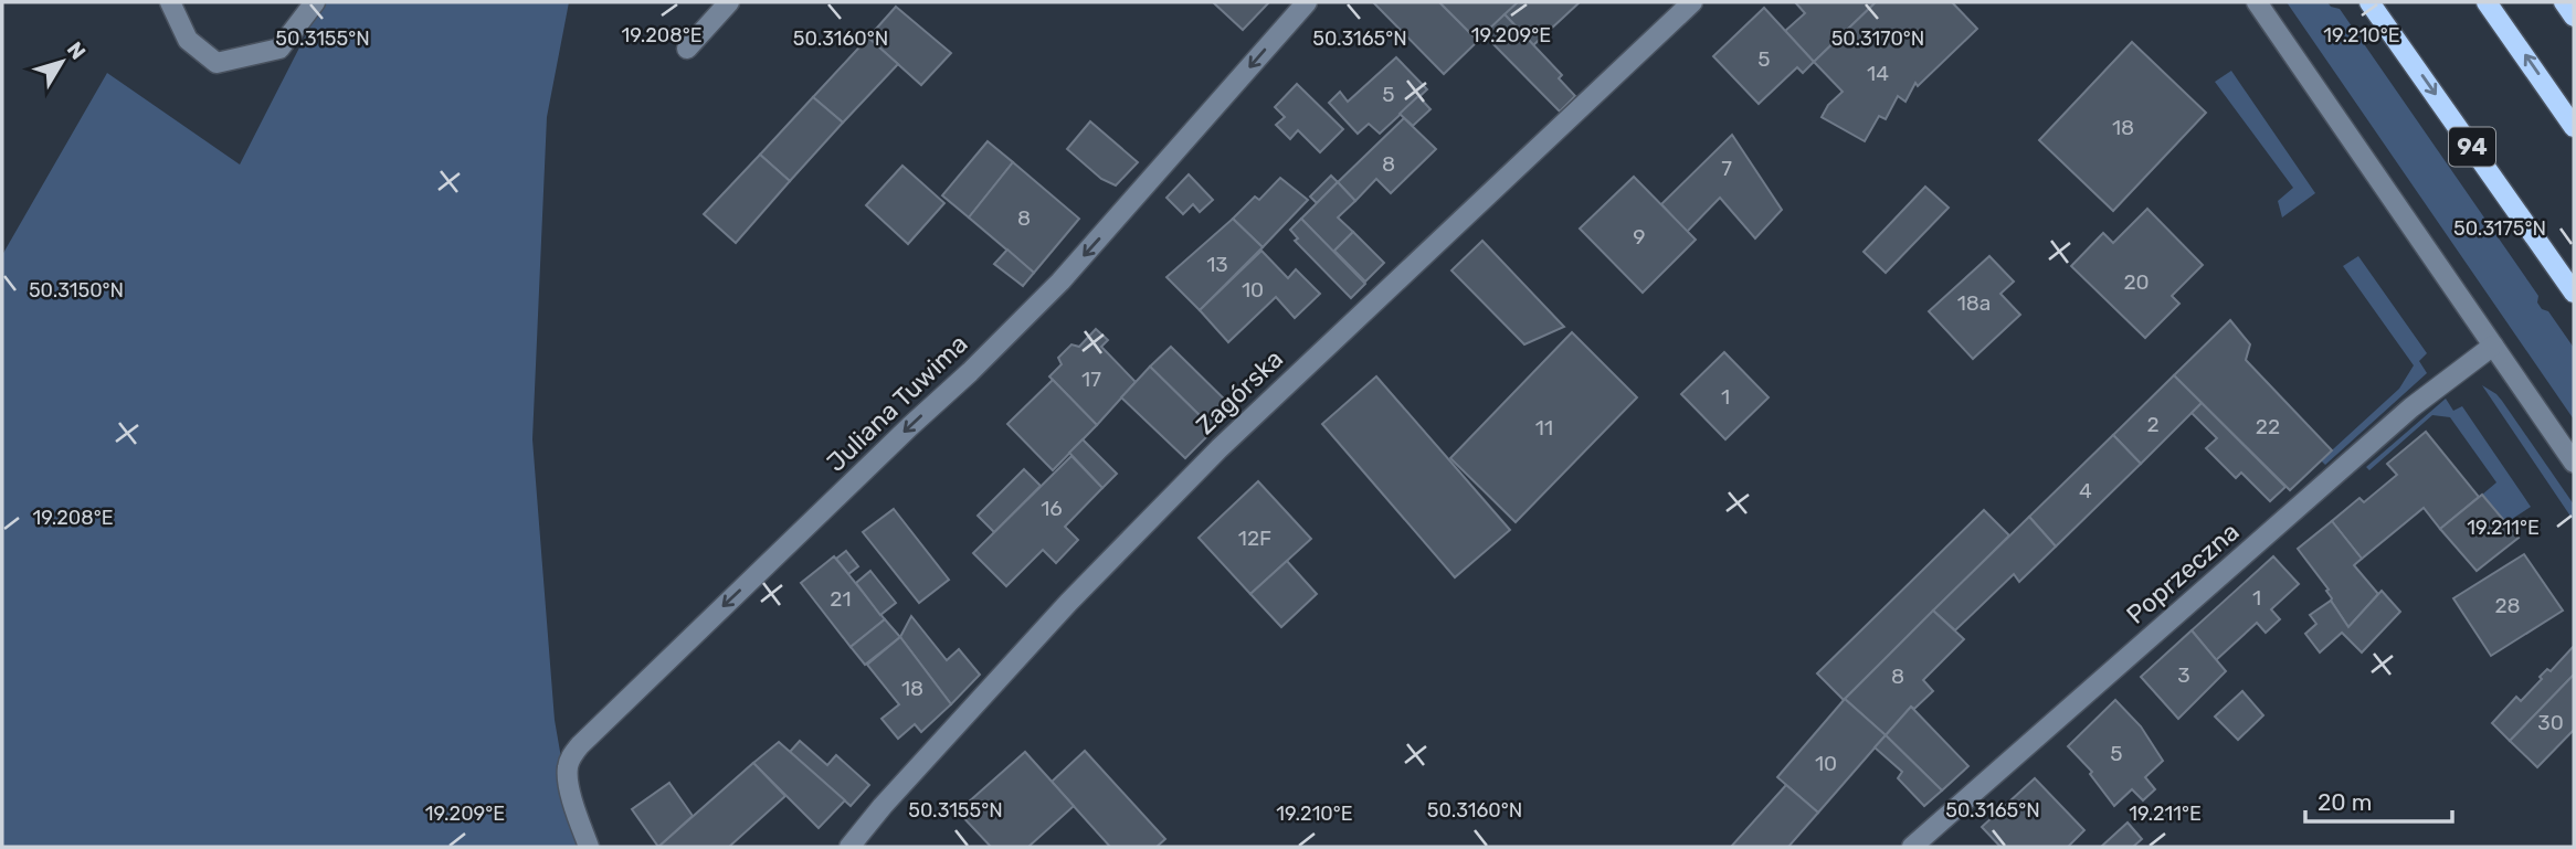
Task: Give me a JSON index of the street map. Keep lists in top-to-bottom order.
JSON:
{
  "streets": {
    "main road": ["94"],
    "street": ["Zagórska", "Juliana Tuwima", "Poprzeczna"]
  },
  "one_way": ["Juliana Tuwima"],
  "house_numbers": [
    "5",
    "14",
    "5",
    "18",
    "8",
    "7",
    "8",
    "9",
    "13",
    "20",
    "10",
    "18a",
    "17",
    "1",
    "2",
    "22",
    "11",
    "4",
    "16",
    "12F",
    "1",
    "21",
    "28",
    "3",
    "8",
    "18",
    "30",
    "5",
    "10"
  ],
  "scale_bar": "20 m",
  "north": "top right",
  "coordinates": [
    "19.208°E",
    "19.209°E",
    "19.210°E",
    "50.3155°N",
    "50.3160°N",
    "50.3165°N",
    "50.3170°N",
    "50.3175°N",
    "50.3150°N",
    "19.211°E"
  ]
}
